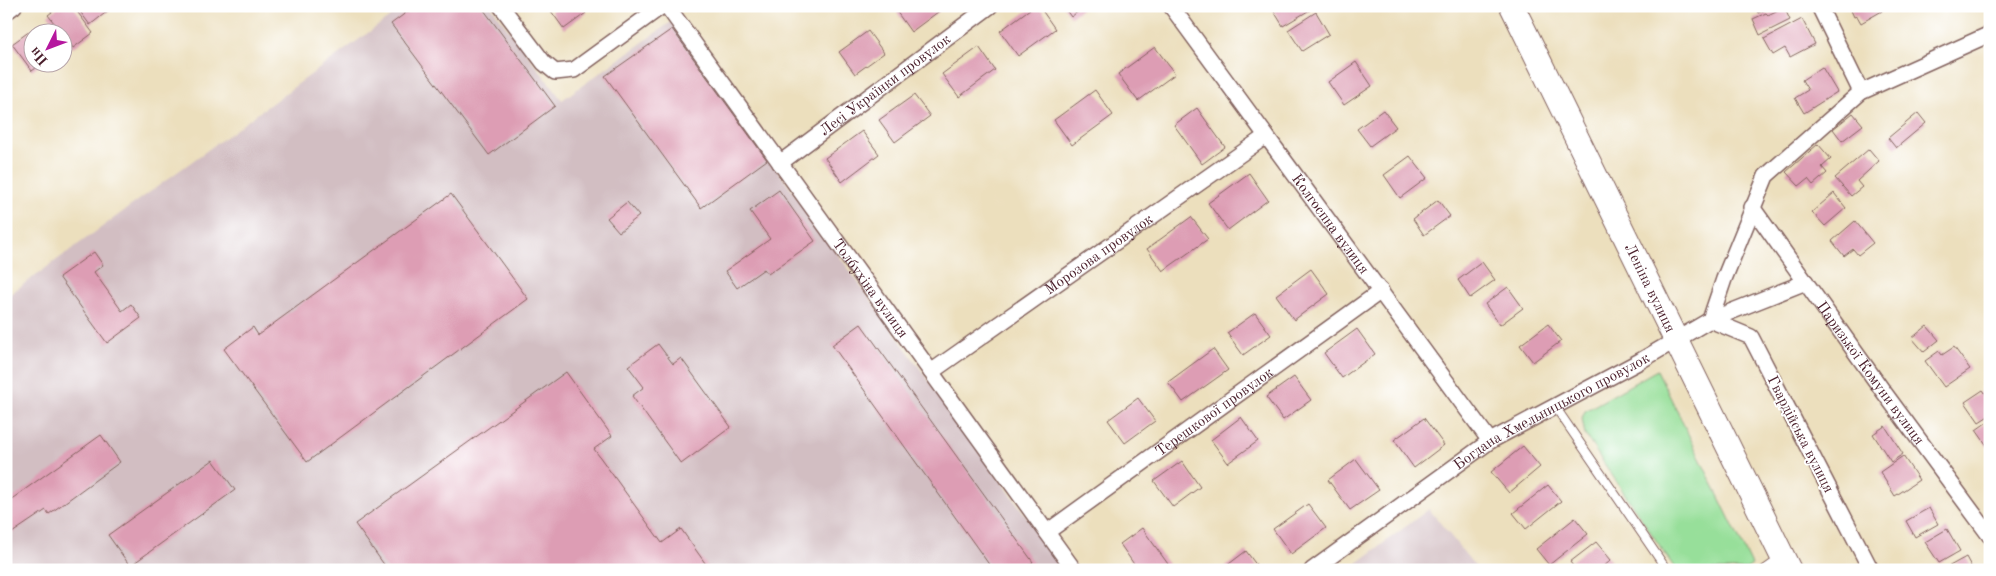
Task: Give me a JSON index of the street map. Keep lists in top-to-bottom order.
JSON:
{
  "streets": {
    "main road": ["Леніна вулиця"],
    "street": [
      "Лесі Українки провулок",
      "Колгоспна вулиця",
      "Морозова провулок",
      "Толбухіна вулиця",
      "Паризької Комуни вулиця",
      "Терешкової провулок",
      "Богдана Хмельницького провулок",
      "Гвардійська вулиця"
    ]
  },
  "crossings": [
    ["Лесі Українки провулок", "Толбухіна вулиця"],
    ["Колгоспна вулиця", "Морозова провулок"],
    ["Колгоспна вулиця", "Терешкової провулок"],
    ["Колгоспна вулиця", "Богдана Хмельницького провулок"],
    ["Морозова провулок", "Толбухіна вулиця"],
    ["Толбухіна вулиця", "Терешкової провулок"],
    ["Леніна вулиця", "Богдана Хмельницького провулок"],
    ["Паризької Комуни вулиця", "Богдана Хмельницького провулок"],
    ["Богдана Хмельницького провулок", "Гвардійська вулиця"]
  ],
  "north": "bottom left"
}
